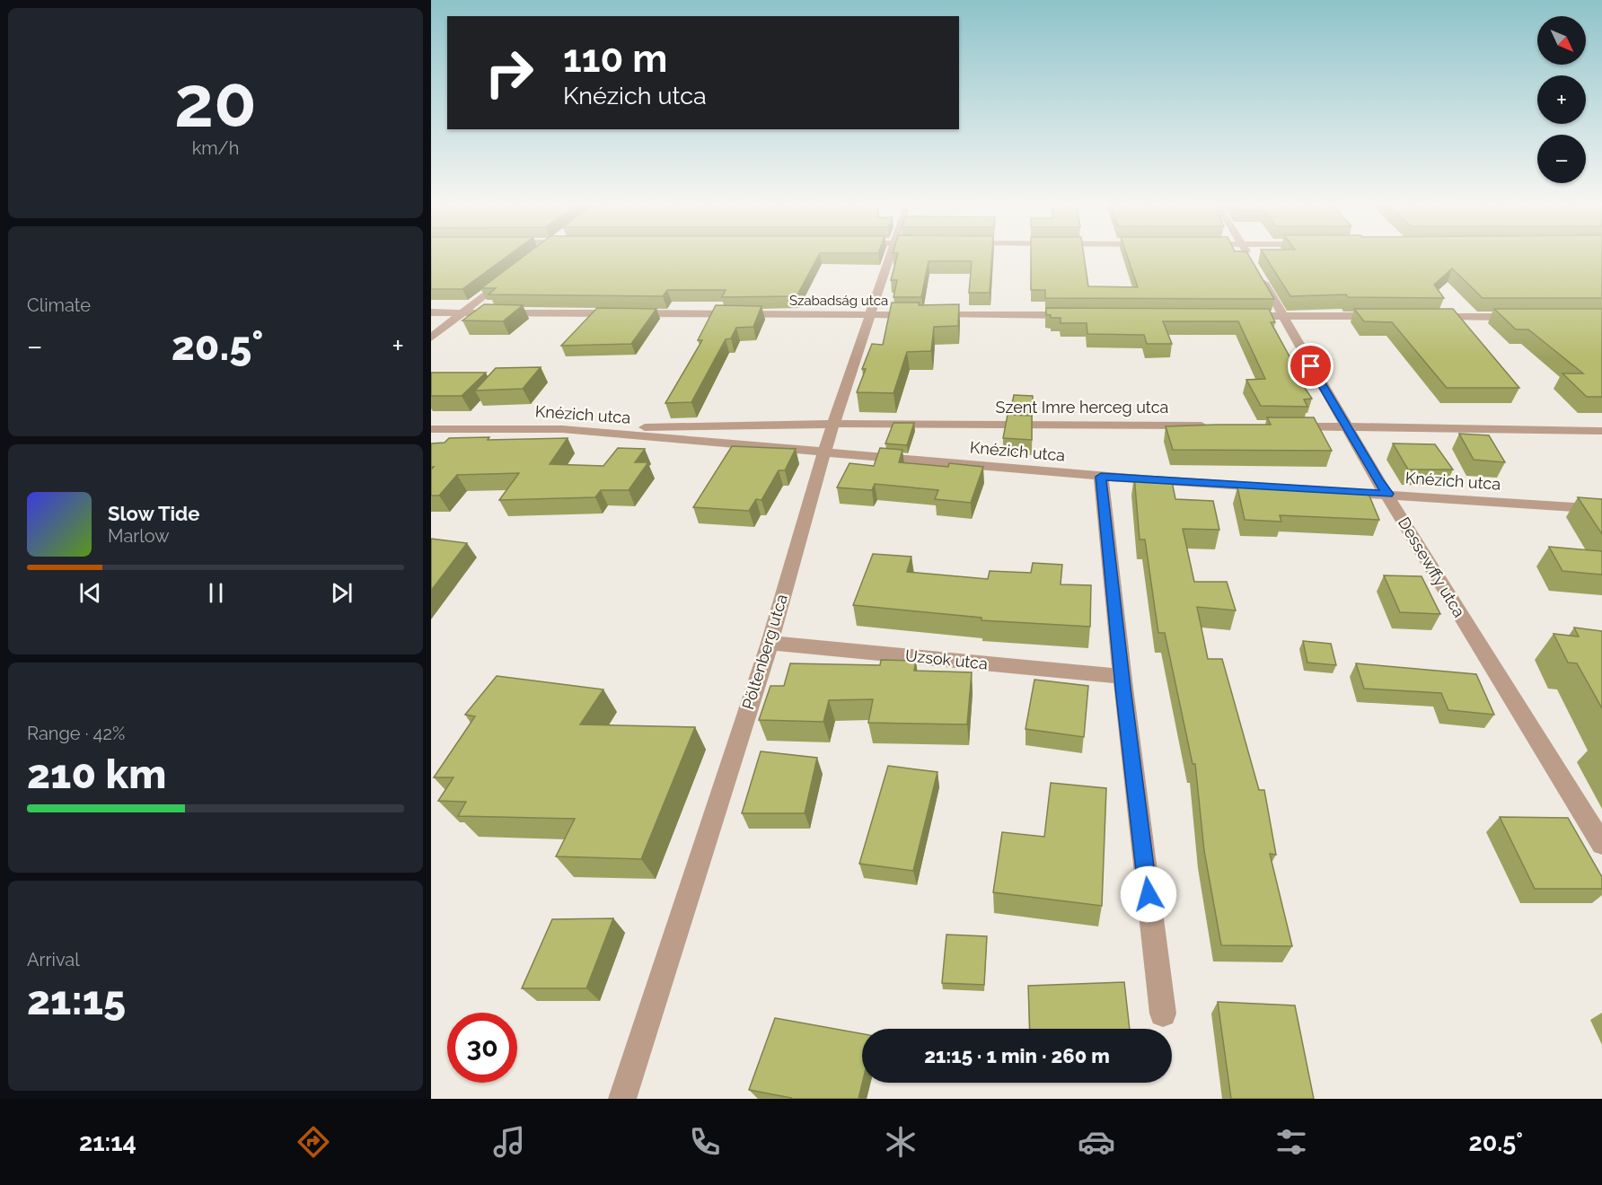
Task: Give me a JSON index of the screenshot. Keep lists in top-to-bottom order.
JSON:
{
  "streets": {
    "street": [
      "Szabadság utca",
      "Szent Imre herceg utca",
      "Knézich utca",
      "Dessewffy utca",
      "Pöltenberg utca",
      "Uzsok utca"
    ]
  },
  "crossings": [
    ["Szabadság utca", "Pöltenberg utca"],
    ["Szent Imre herceg utca", "Knézich utca"],
    ["Szent Imre herceg utca", "Pöltenberg utca"],
    ["Knézich utca", "Dessewffy utca"],
    ["Knézich utca", "Pöltenberg utca"],
    ["Pöltenberg utca", "Uzsok utca"]
  ],
  "north": "bottom right",
  "page": {
    "tile": [
      ["20", "km/h"],
      "Climate",
      ["Range · 42%", "210 km"],
      ["Arrival", "21:15"]
    ],
    "map_buttons": ["+", "−"],
    "turn": ["110 m", "Knézich utca"],
    "heat": ["−", "20.5°", "+"],
    "song": ["Slow Tide", "Marlow"],
    "limit": "30",
    "trip": "21:15 · 1 min · 260 m",
    "tabs": ["21:14", "20.5°"]
  }
}
